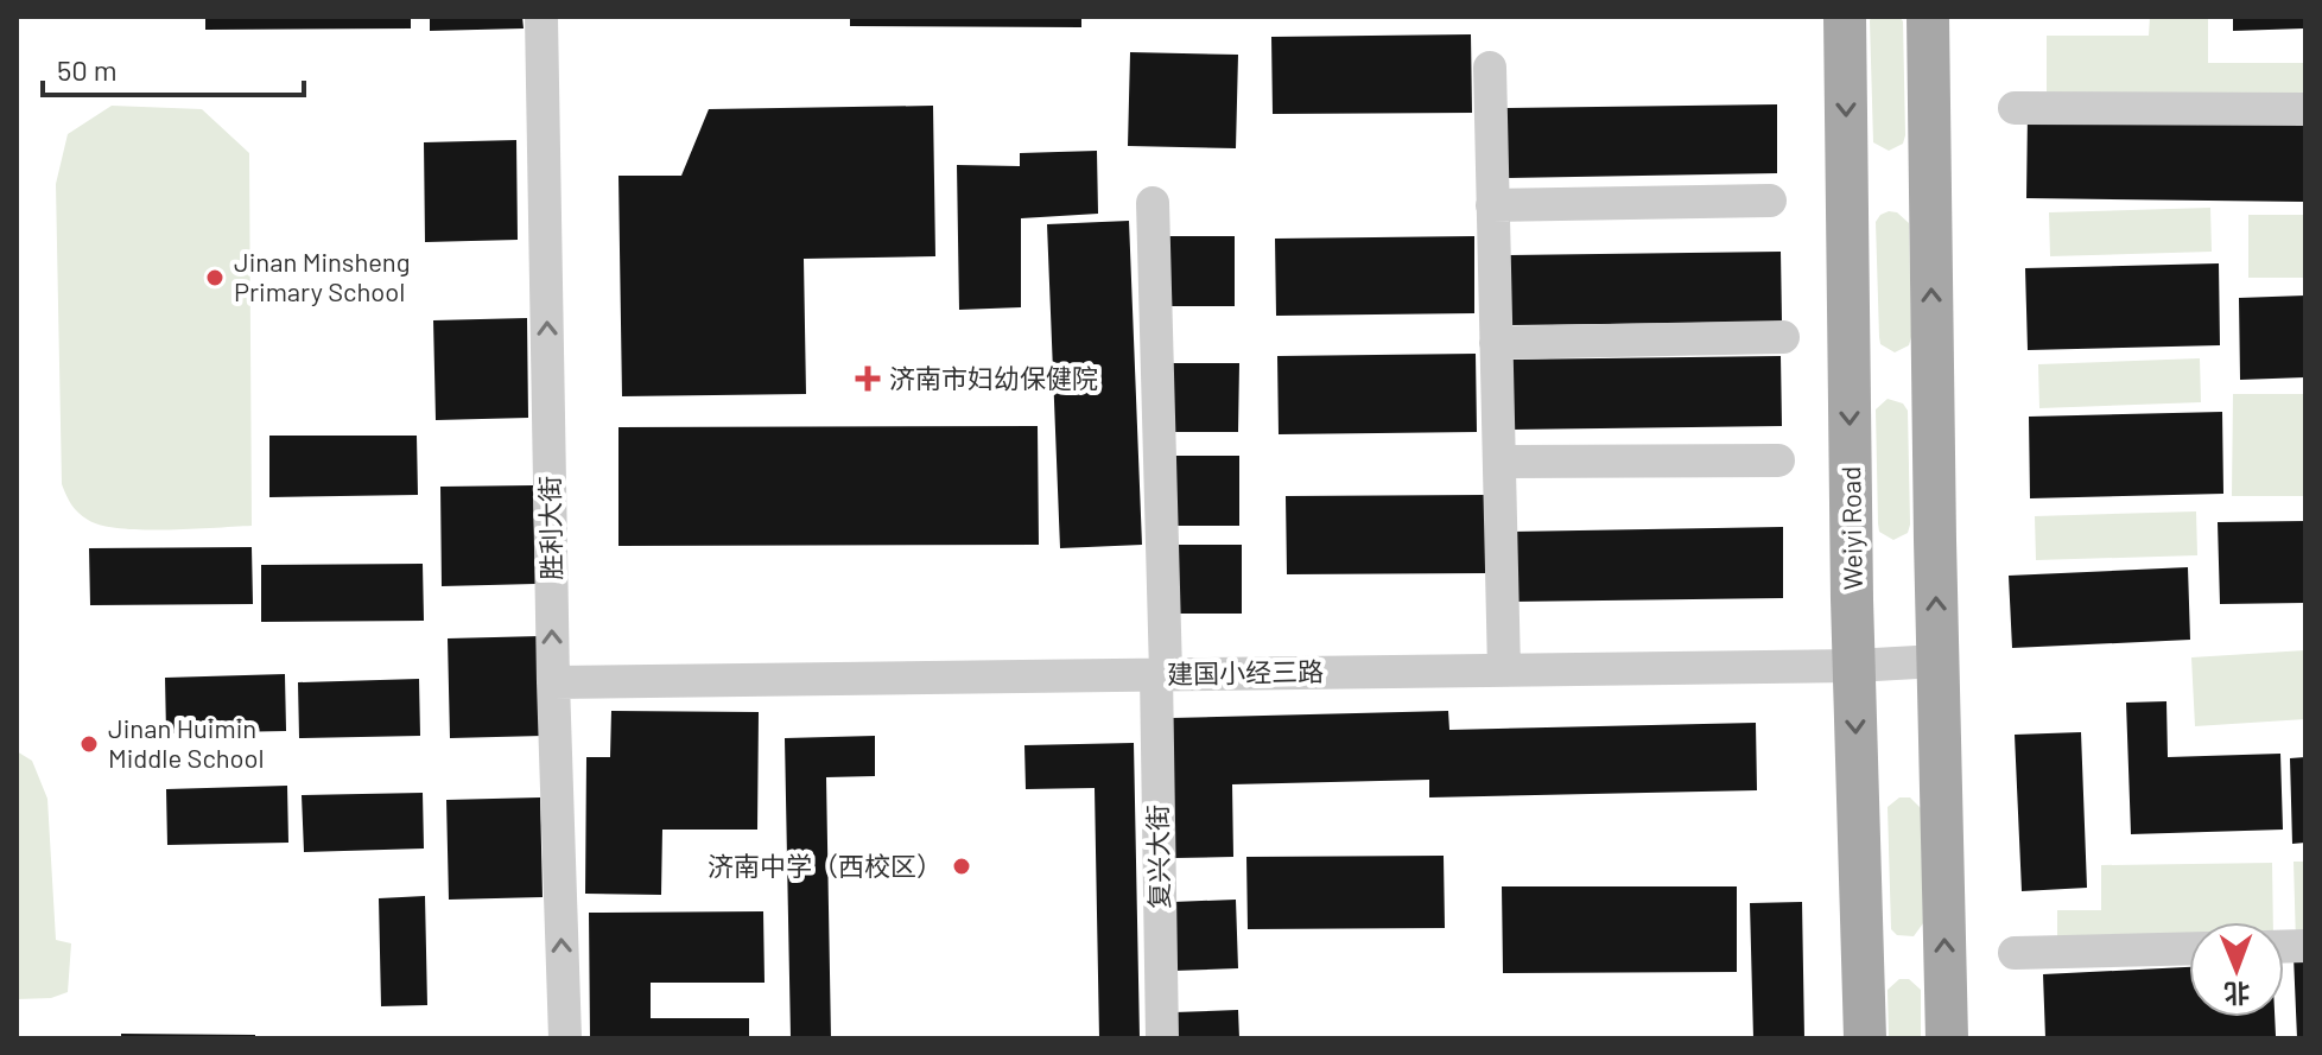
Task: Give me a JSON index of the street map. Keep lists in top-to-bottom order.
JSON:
{
  "streets": {
    "main road": ["Weiyi Road"],
    "street": ["胜利大街", "建国小经三路", "复兴大街"]
  },
  "crossings": [
    ["胜利大街", "建国小经三路"],
    ["Weiyi Road", "建国小经三路"],
    ["建国小经三路", "复兴大街"]
  ],
  "one_way": ["胜利大街"],
  "places": {
    "other": ["Jinan Minsheng Primary School", "Jinan Huimin Middle School", "济南中学（西校区）"],
    "health": ["济南市妇幼保健院"]
  },
  "scale_bar": "50 m",
  "north": "bottom"
}
